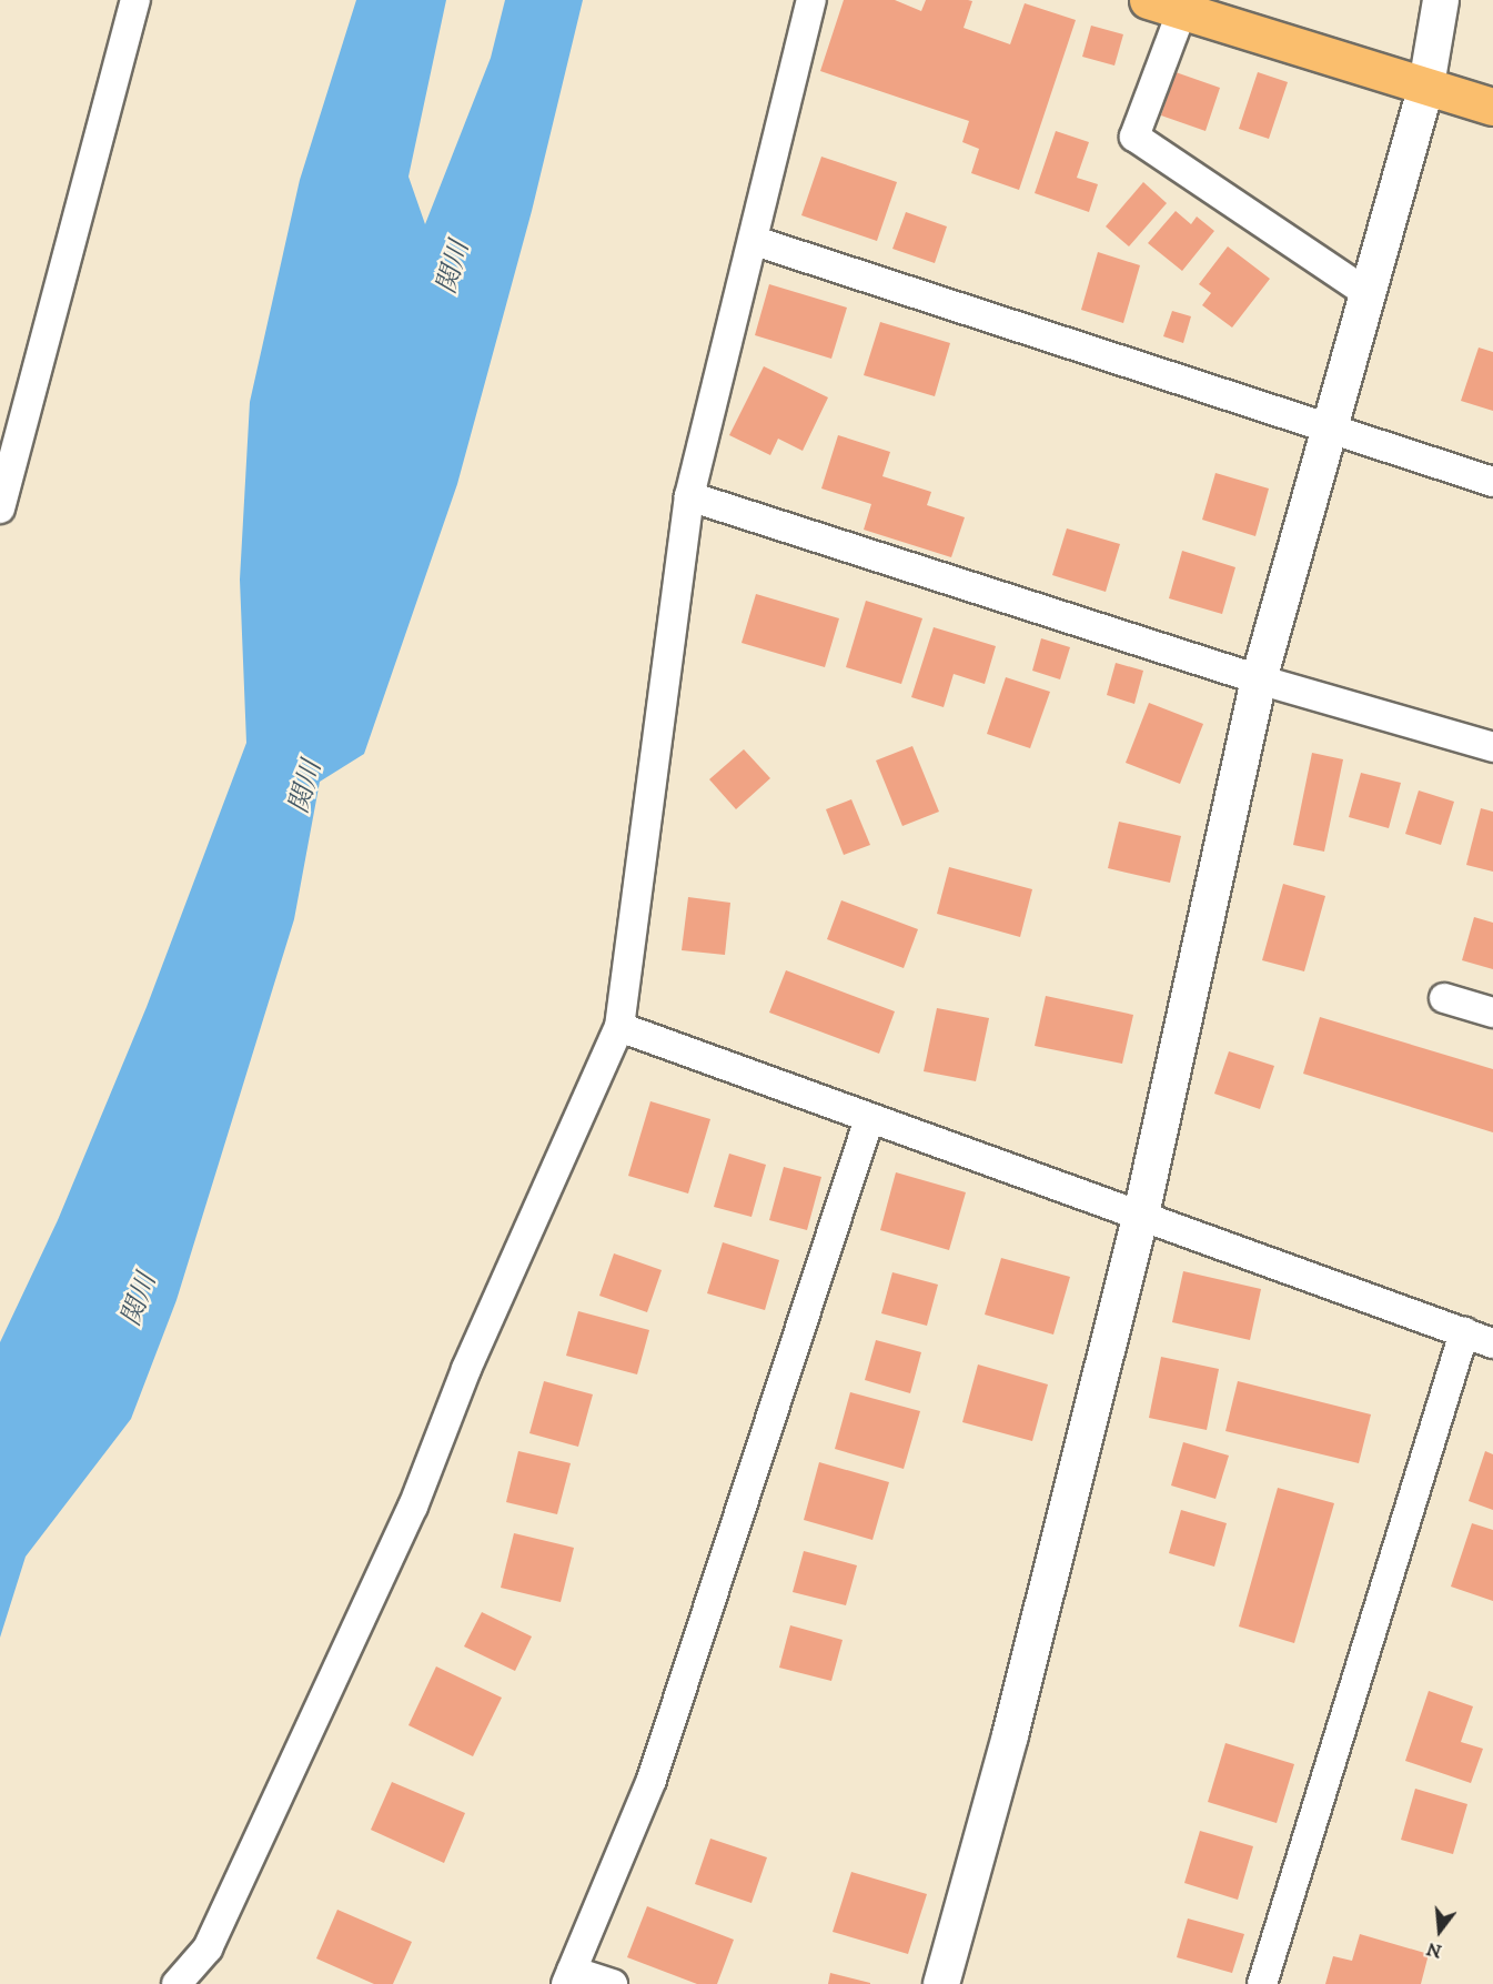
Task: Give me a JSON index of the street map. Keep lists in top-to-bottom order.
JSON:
{
  "water": ["関川"],
  "north": "bottom"
}
